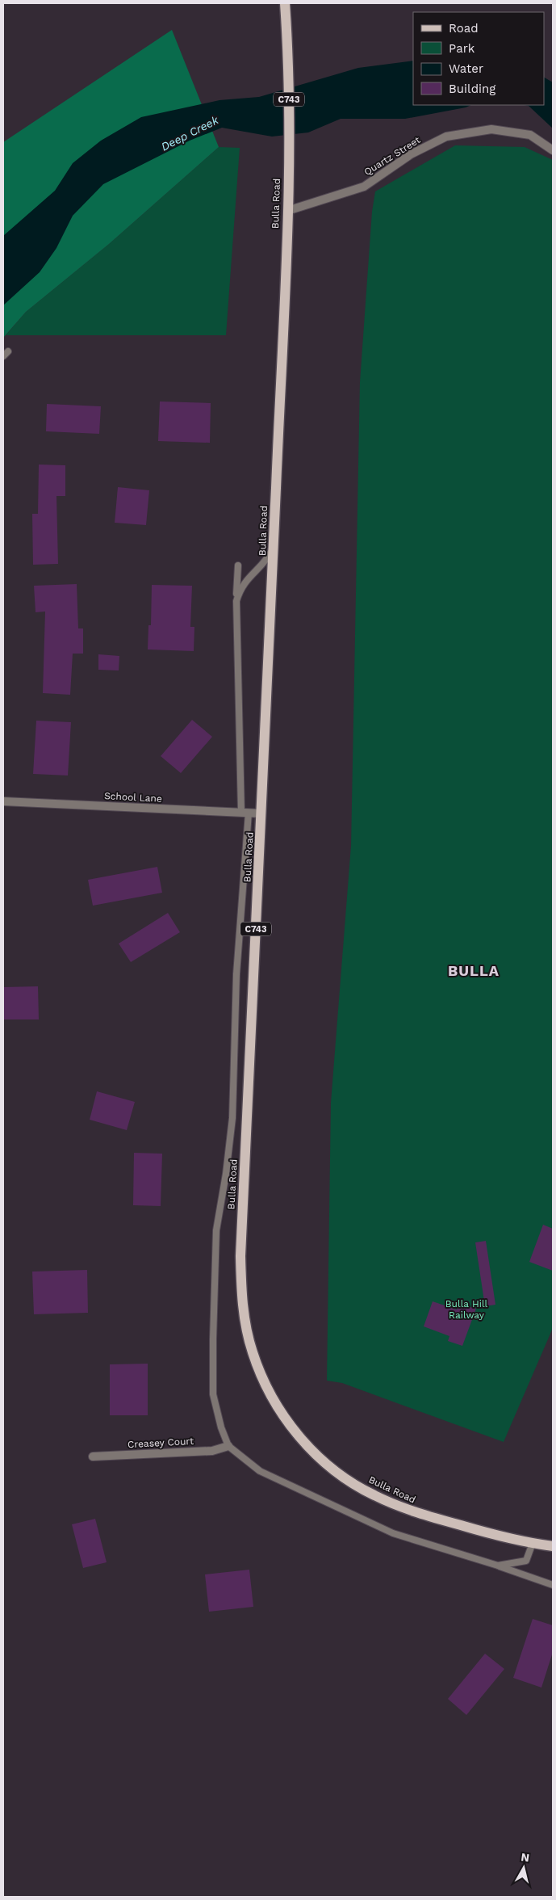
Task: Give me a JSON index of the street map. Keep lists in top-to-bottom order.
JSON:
{
  "streets": {
    "main road": ["C743", "Bulla Road"],
    "street": ["Quartz Street", "School Lane", "Creasey Court"]
  },
  "crossings": [
    ["Quartz Street", "Bulla Road"],
    ["Bulla Road", "School Lane"],
    ["Bulla Road", "Creasey Court"]
  ],
  "districts": ["BULLA"],
  "water": ["Deep Creek"],
  "parks": ["Bulla Hill Railway"],
  "legend": [
    "Road",
    "Park",
    "Water",
    "Building"
  ],
  "north": "top"
}
